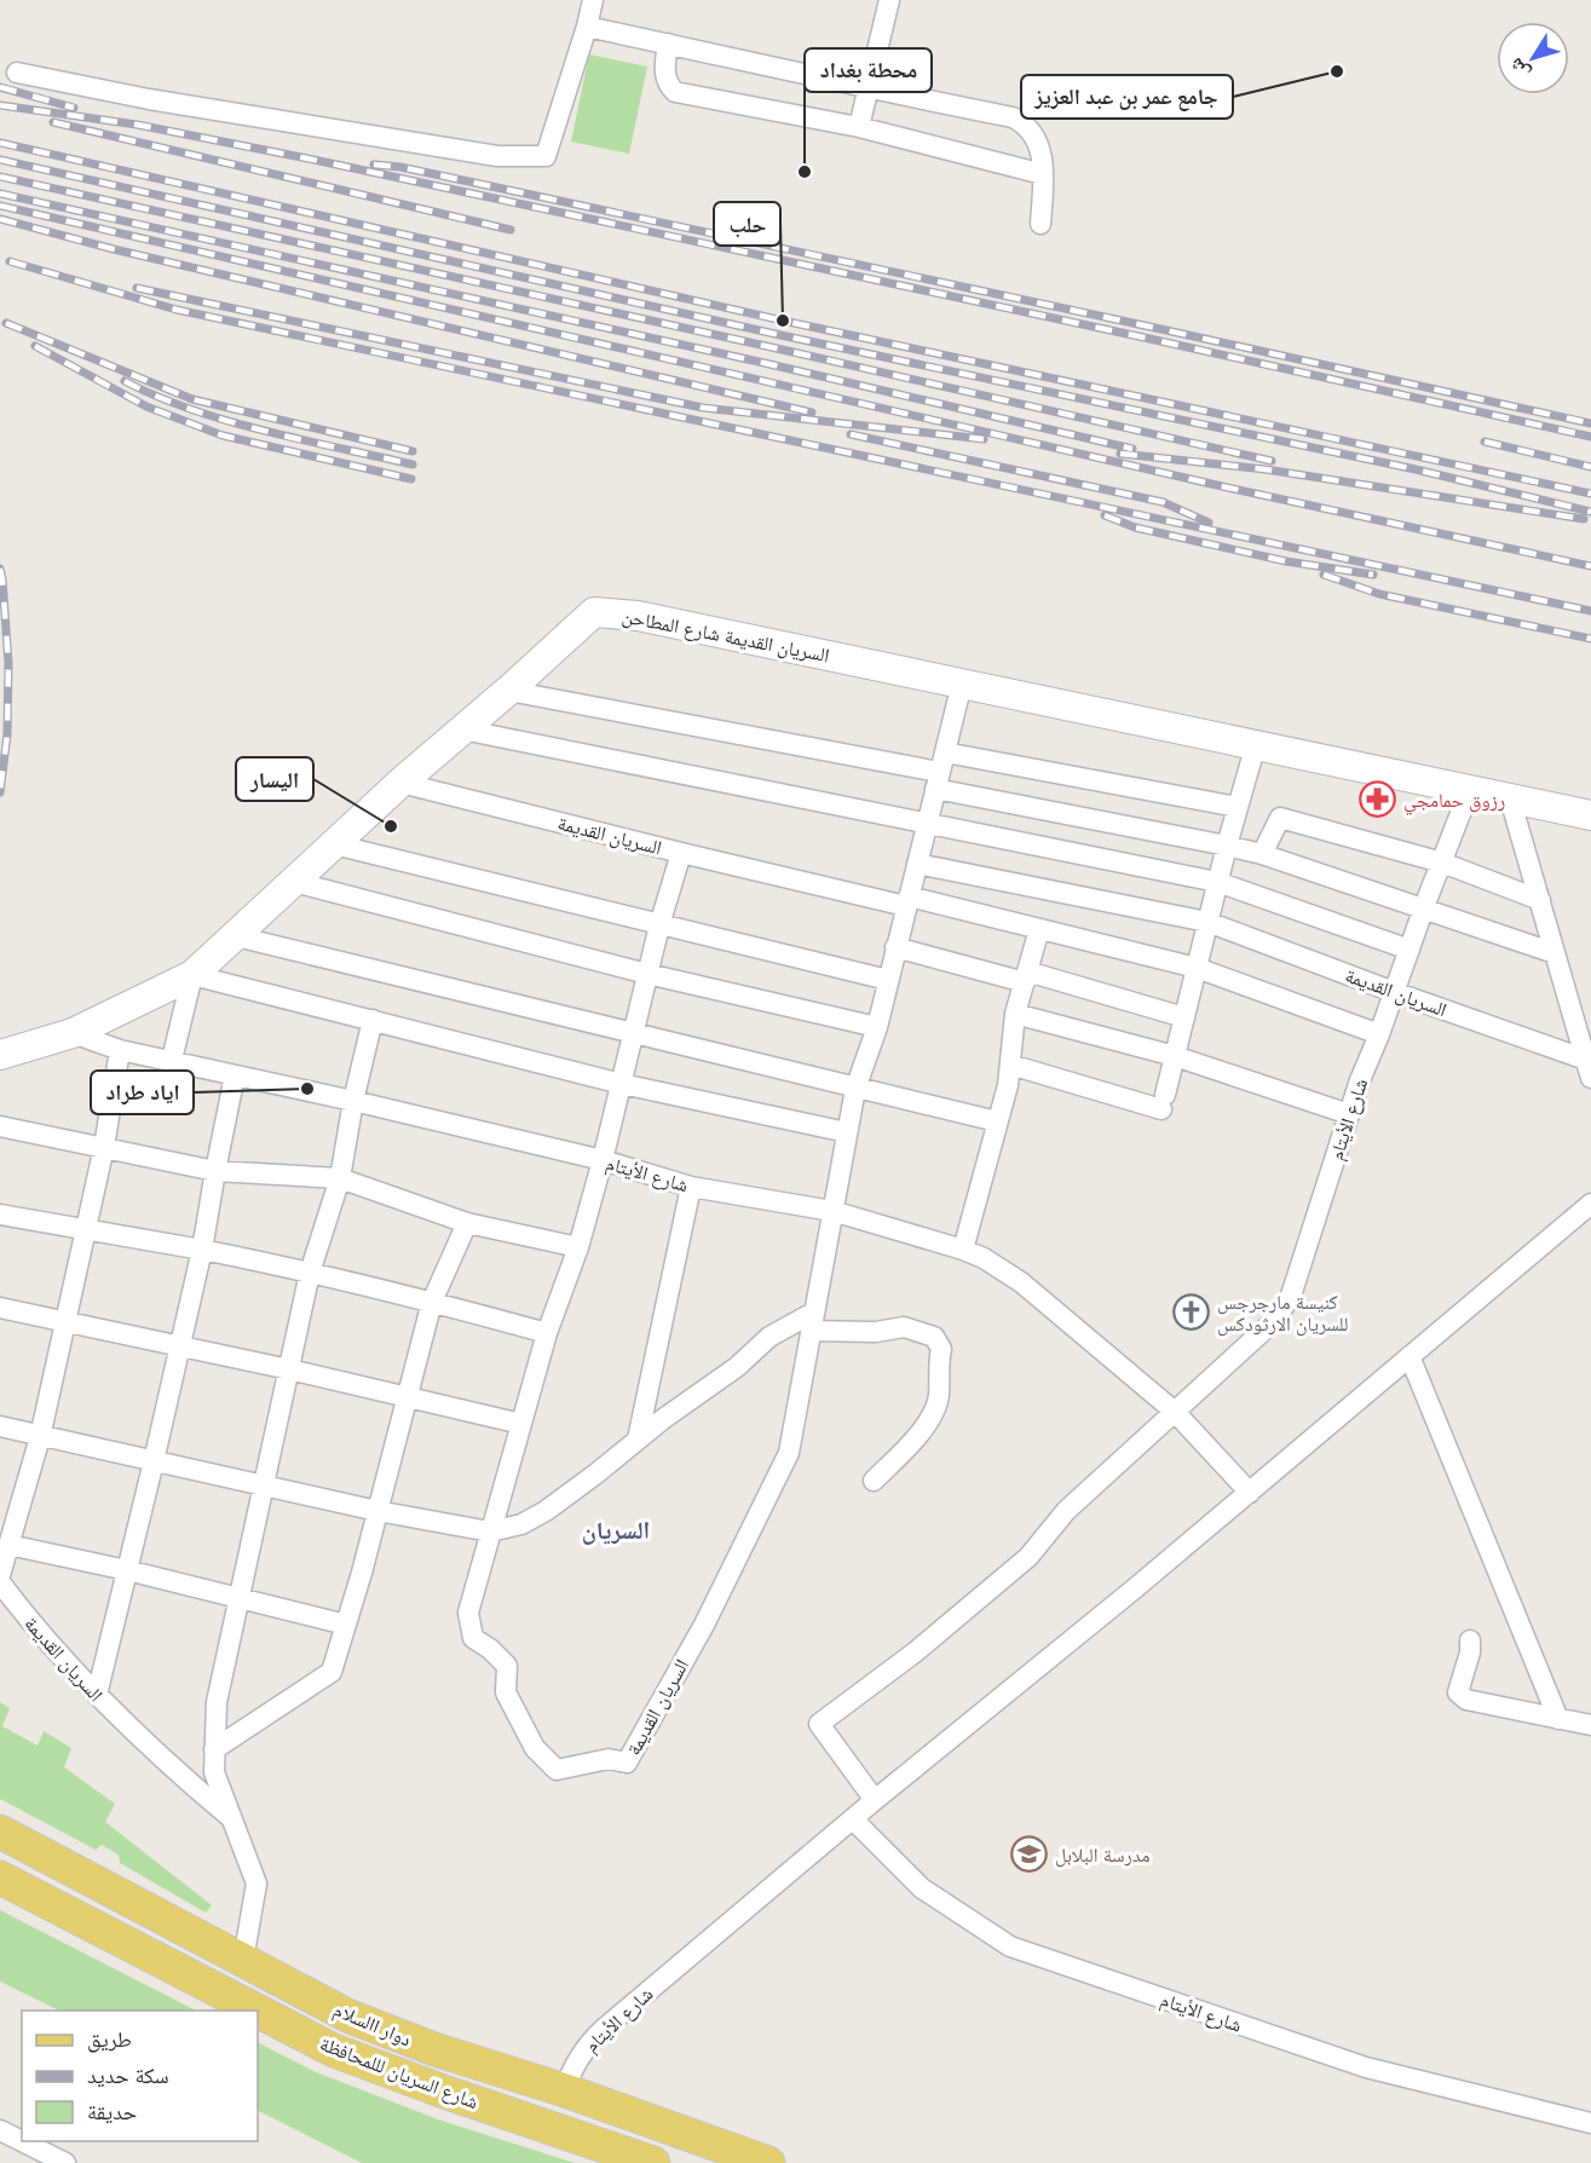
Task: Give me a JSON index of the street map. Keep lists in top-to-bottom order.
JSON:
{
  "streets": {
    "main road": ["دوار االسلام", "شارع السريان لللمحافظة"],
    "street": ["السريان القديمة شارع المطاحن", "السريان القديمة", "شارع الأيتام"]
  },
  "crossings": [
    ["السريان القديمة شارع المطاحن", "السريان القديمة"],
    ["السريان القديمة شارع المطاحن", "شارع الأيتام"],
    ["السريان القديمة", "شارع الأيتام"],
    ["السريان القديمة", "دوار االسلام"],
    ["شارع الأيتام", "دوار االسلام"]
  ],
  "districts": ["السريان"],
  "places": {
    "other": [
      "جامع عمر بن عبد العزيز",
      "محطة بغداد",
      "حلب",
      "اليسار",
      "اياد طراد"
    ],
    "pharmacy": ["رزوق حمامجي"],
    "church": ["كنيسة مارجرجس للسريان الارثودكس"],
    "school or university": ["مدرسة البلابل"]
  },
  "legend": ["طريق", "سكة حديد", "حديقة"],
  "north": "bottom left"
}
